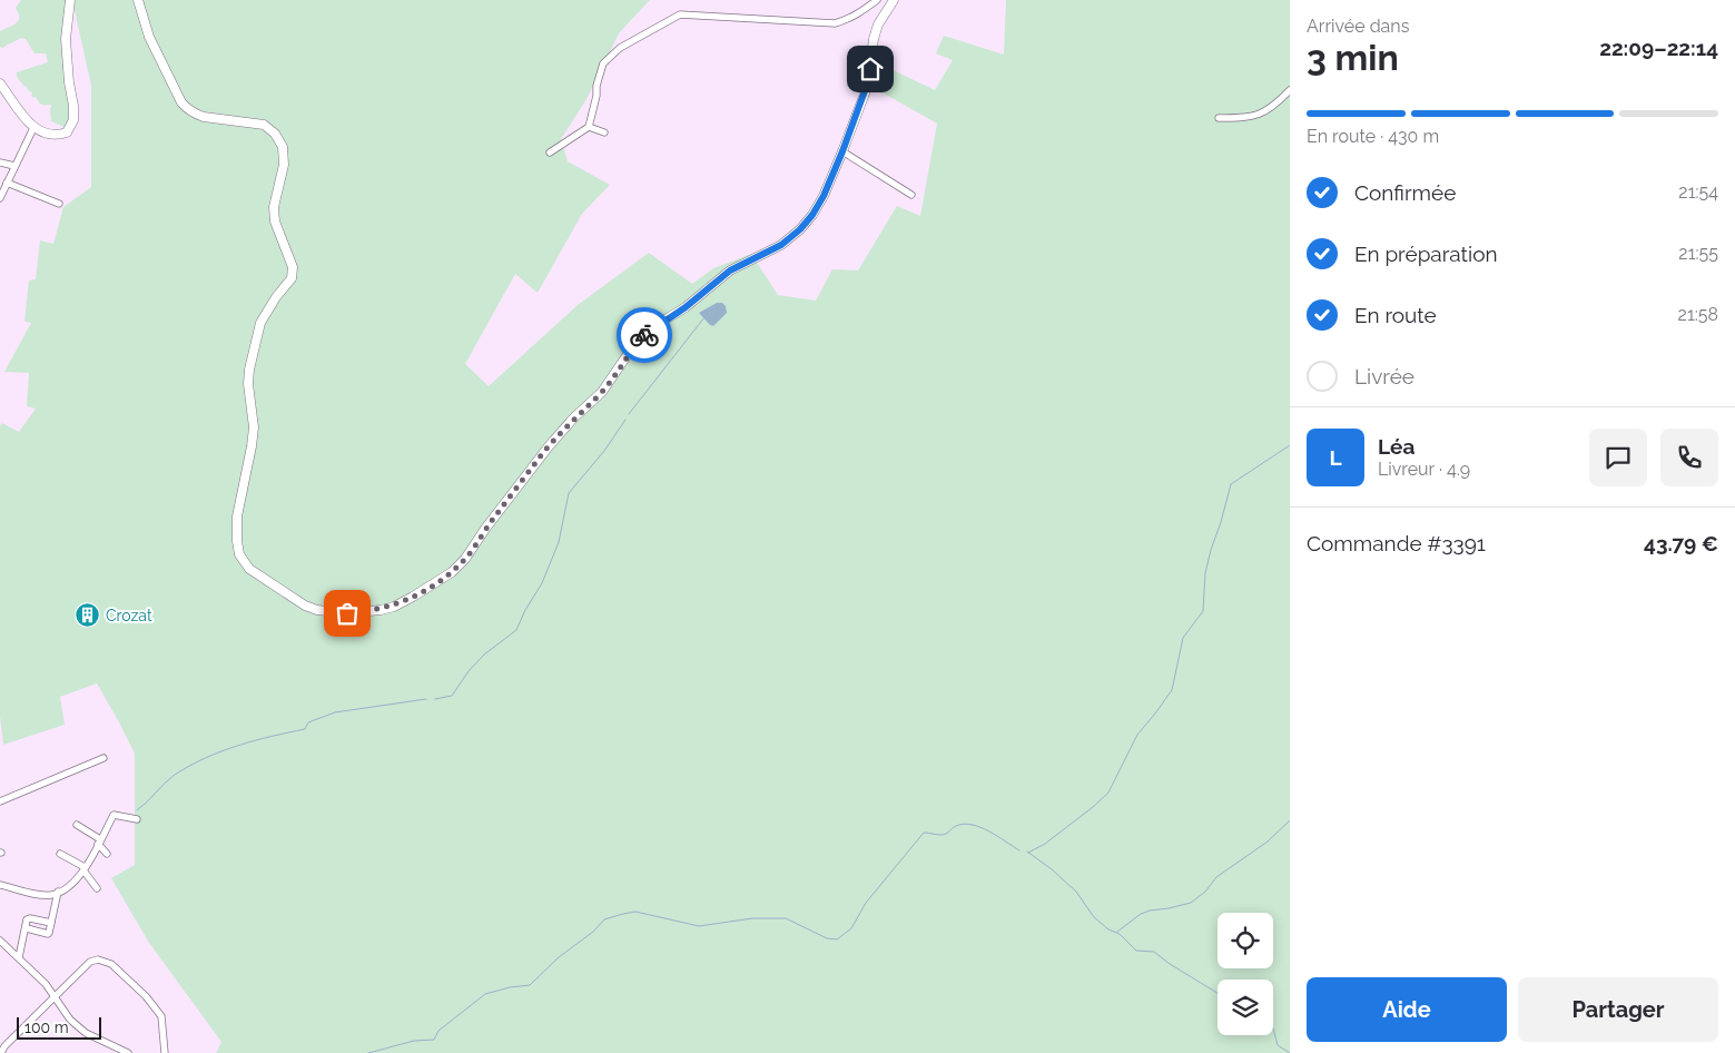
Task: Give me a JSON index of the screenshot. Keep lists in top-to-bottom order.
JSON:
{
  "places": {
    "building": ["Crozat"]
  },
  "scale_bar": "100 m",
  "page": {
    "heading": ["3 min", "Arrivée dans", "22:09–22:14"],
    "panel": [
      "Léa",
      "Livreur · 4.9",
      "Commande #3391",
      "43.79 €"
    ],
    "bar": "En route · 430 m",
    "list": [
      ["Confirmée", "21:54"],
      ["En préparation", "21:55"],
      ["En route", "21:58"],
      "Livrée"
    ],
    "round": "L",
    "buttons": ["Aide", "Partager"],
    "scale": "100 m"
  }
}
